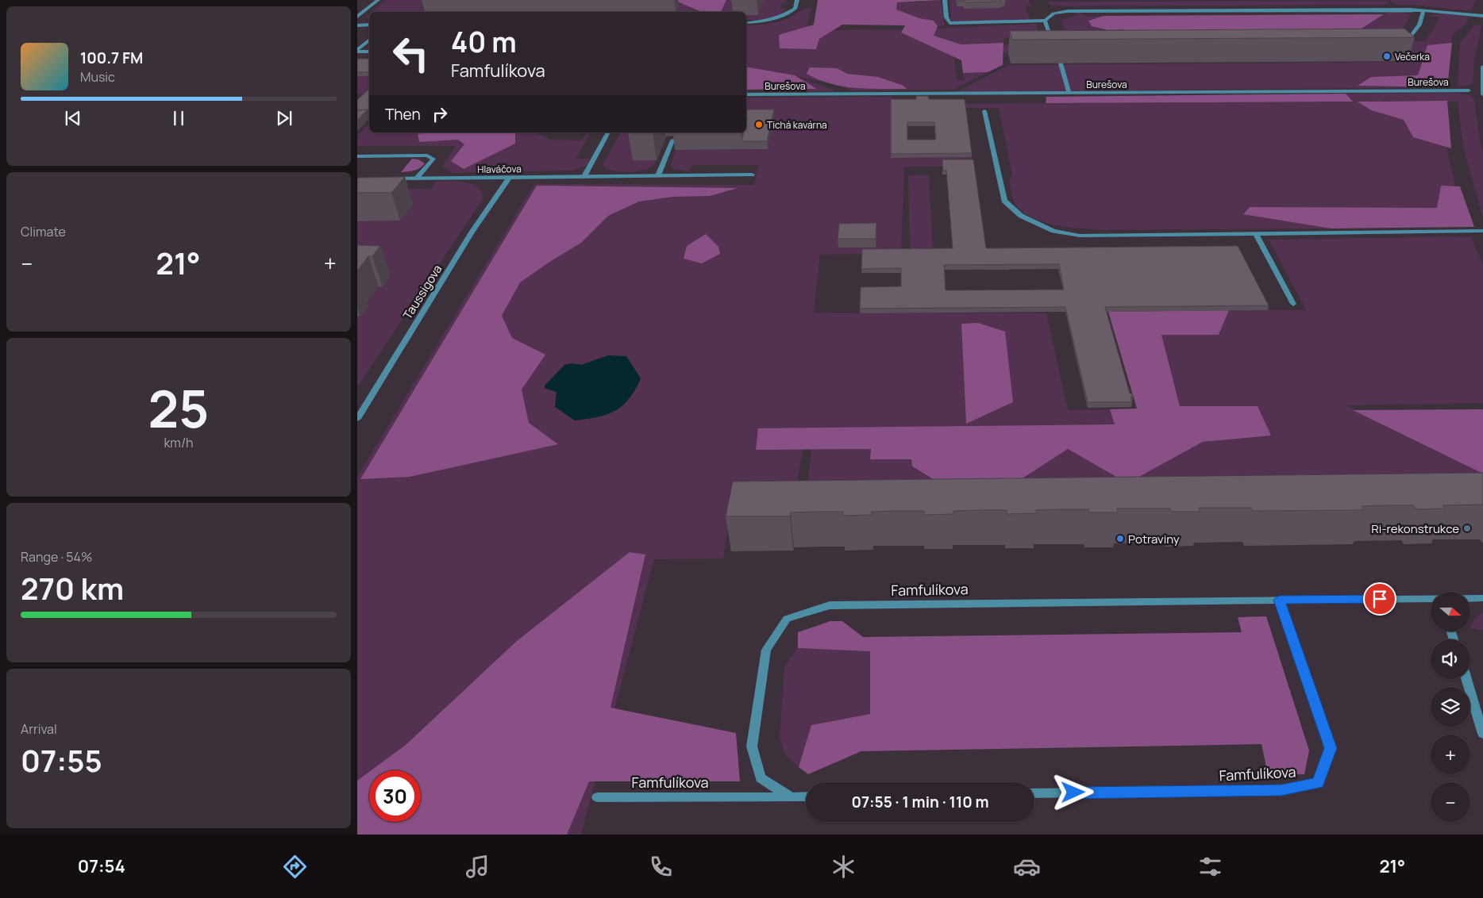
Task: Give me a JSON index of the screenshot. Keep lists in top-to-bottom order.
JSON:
{
  "streets": {
    "street": [
      "Burešova",
      "Hlaváčova",
      "Taussigova",
      "Famfulíkova"
    ]
  },
  "crossings": [
    ["Hlaváčova", "Taussigova"]
  ],
  "places": [
    "Večerka",
    "Tichá kavárna",
    "Ri-rekonstrukce",
    "Potraviny"
  ],
  "north": "right",
  "page": {
    "turn": ["40 m", "Famfulíkova"],
    "song": ["100.7 FM", "Music"],
    "then": "Then",
    "tile": [
      "Climate",
      ["25", "km/h"],
      ["Range · 54%", "270 km"],
      ["Arrival", "07:55"]
    ],
    "heat": ["−", "21°", "+"],
    "map_buttons": ["+", "−"],
    "limit": "30",
    "trip": "07:55 · 1 min · 110 m",
    "tabs": ["07:54", "21°"]
  }
}
